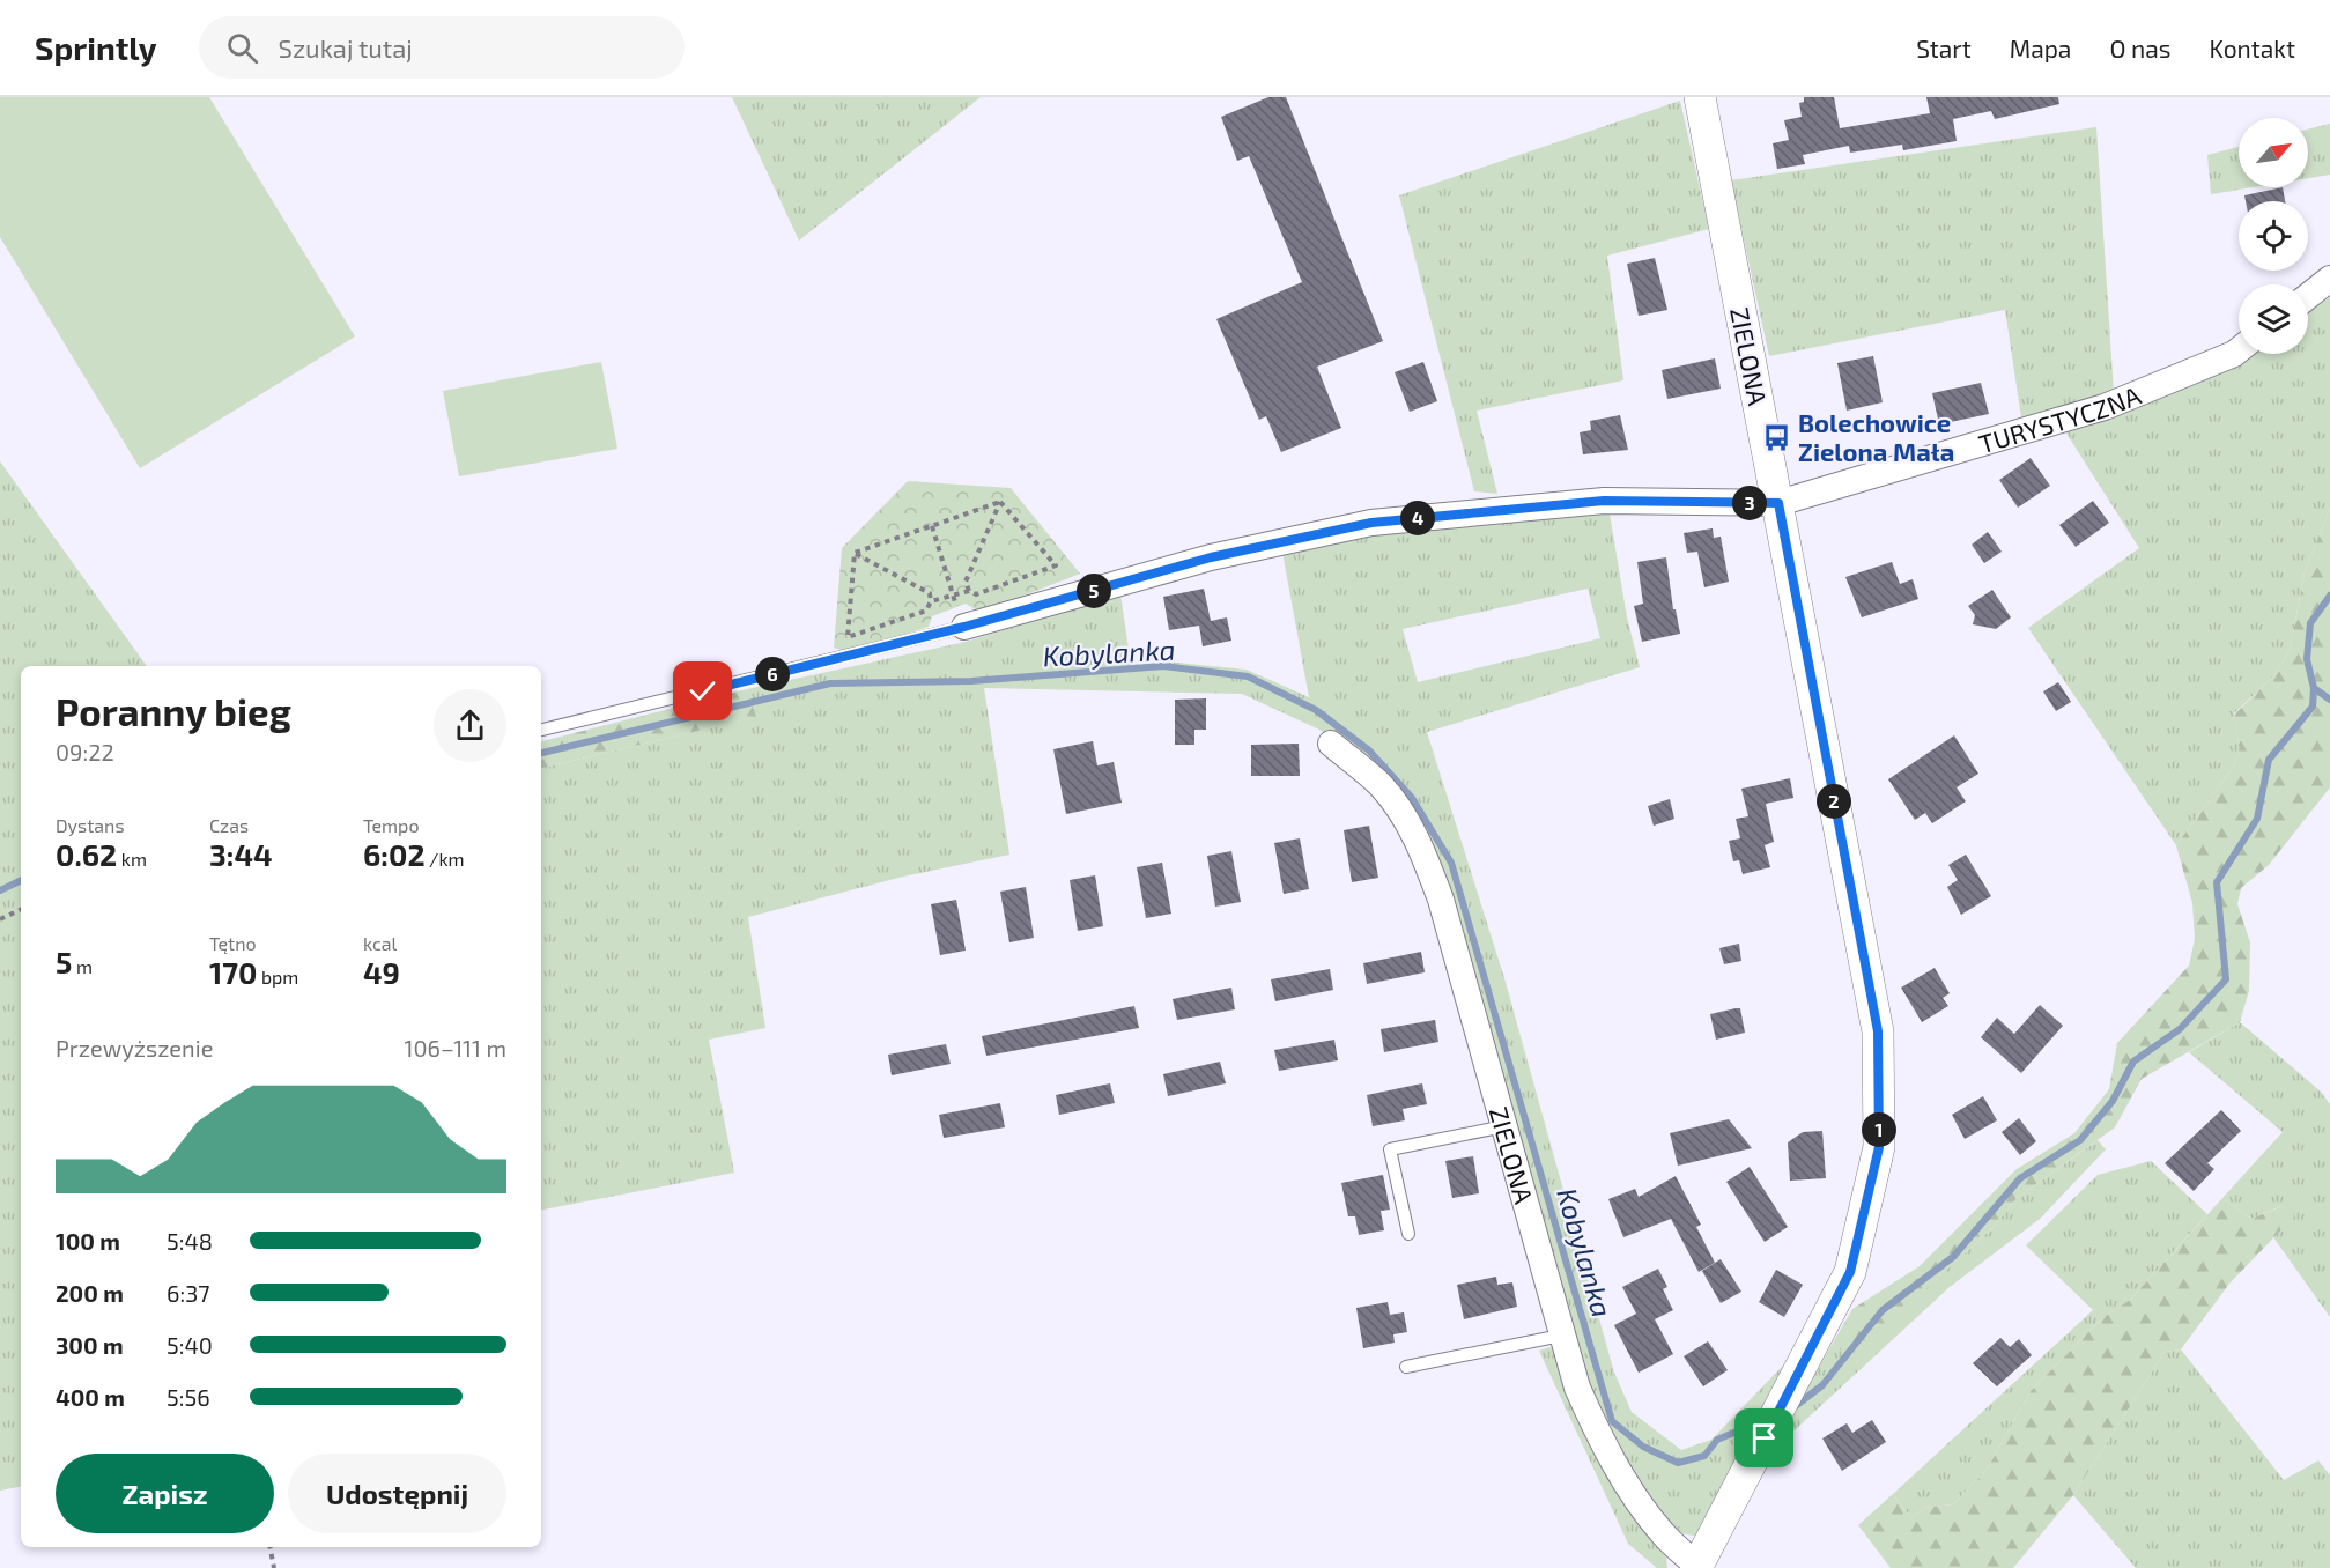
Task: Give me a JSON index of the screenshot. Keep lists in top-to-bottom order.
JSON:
{
  "streets": {
    "street": ["ZIELONA", "TURYSTYCZNA"]
  },
  "crossings": [
    ["ZIELONA", "TURYSTYCZNA"]
  ],
  "water": ["Kobylanka"],
  "places": {
    "bus stop": ["Bolechowice Zielona Mała"]
  },
  "north": "top right",
  "page": {
    "header": "Sprintly",
    "search": "Szukaj tutaj",
    "nav": [
      "Start",
      "Mapa",
      "O nas",
      "Kontakt"
    ],
    "pins": [
      "3",
      "4",
      "5",
      "6",
      "2",
      "1"
    ],
    "heading": ["Poranny bieg", "09:22"],
    "stats": [
      ["Dystans", "0.62 km"],
      ["Czas", "3:44"],
      ["Tempo", "6:02 /km"],
      ["5 m"],
      ["Tętno", "170 bpm"],
      ["kcal", "49"]
    ],
    "chart": ["Przewyższenie", "106–111 m"],
    "list": [
      {
        "name": "100 m",
        "note": "5:48"
      },
      {
        "name": "200 m",
        "note": "6:37"
      },
      {
        "name": "300 m",
        "note": "5:40"
      },
      {
        "name": "400 m",
        "note": "5:56"
      }
    ],
    "buttons": ["Zapisz", "Udostępnij"]
  }
}
